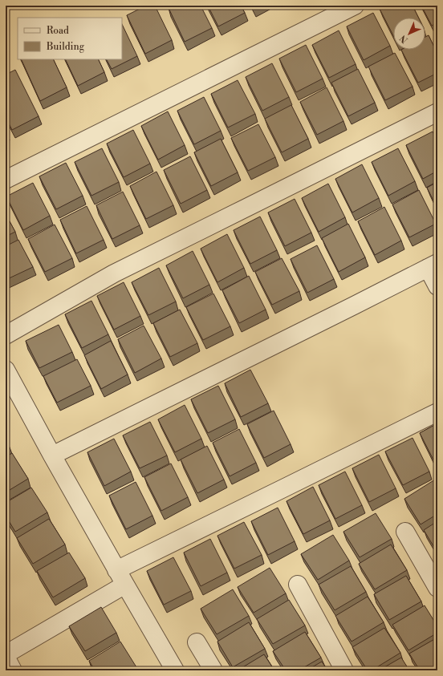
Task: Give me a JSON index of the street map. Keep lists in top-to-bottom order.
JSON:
{
  "legend": ["Road", "Building"],
  "north": "bottom left"
}
